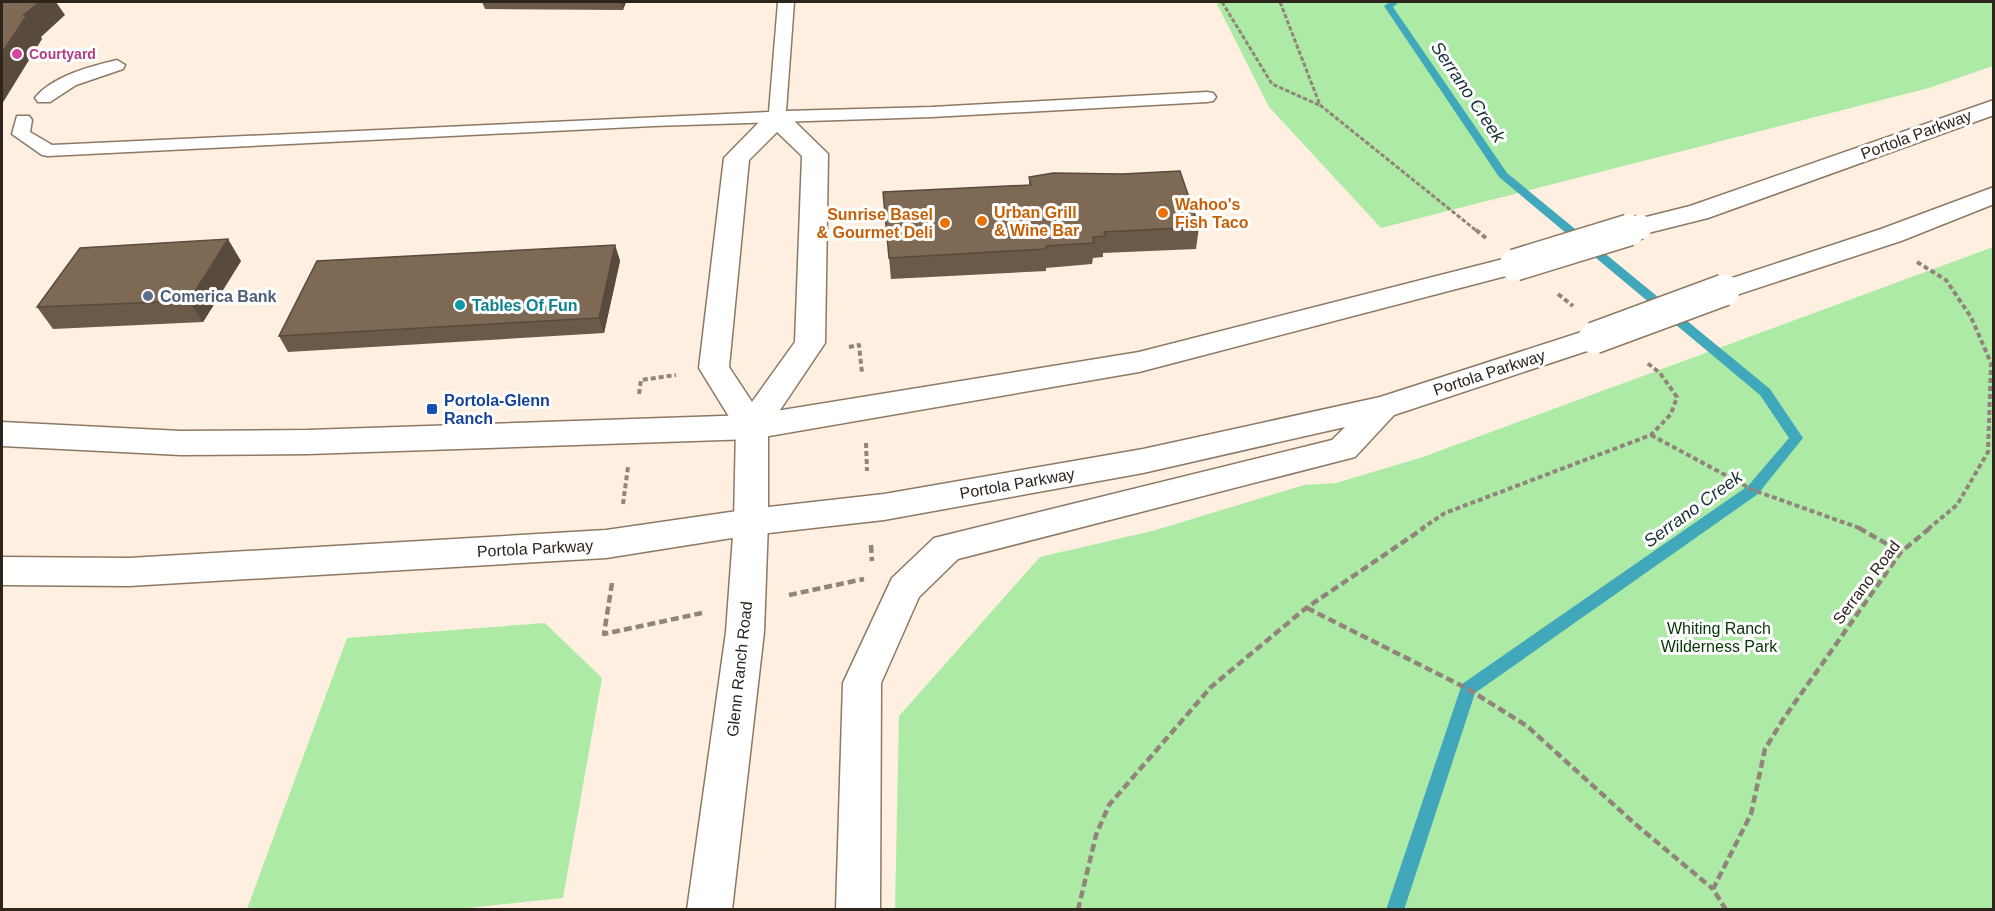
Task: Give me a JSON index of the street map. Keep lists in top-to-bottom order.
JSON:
{
  "streets": {
    "main road": ["Portola Parkway", "Glenn Ranch Road"],
    "path": ["Serrano Road"]
  },
  "crossings": [
    ["Portola Parkway", "Serrano Road"],
    ["Portola Parkway", "Glenn Ranch Road"]
  ],
  "water": ["Serrano Creek"],
  "parks": ["Whiting Ranch Wilderness Park"],
  "places": {
    "other": [
      "Courtyard",
      "Wahoo's Fish Taco",
      "Urban Grill & Wine Bar",
      "Sunrise Basel & Gourmet Deli",
      "Comerica Bank",
      "Tables Of Fun"
    ],
    "transit": ["Portola-Glenn Ranch"]
  }
}
